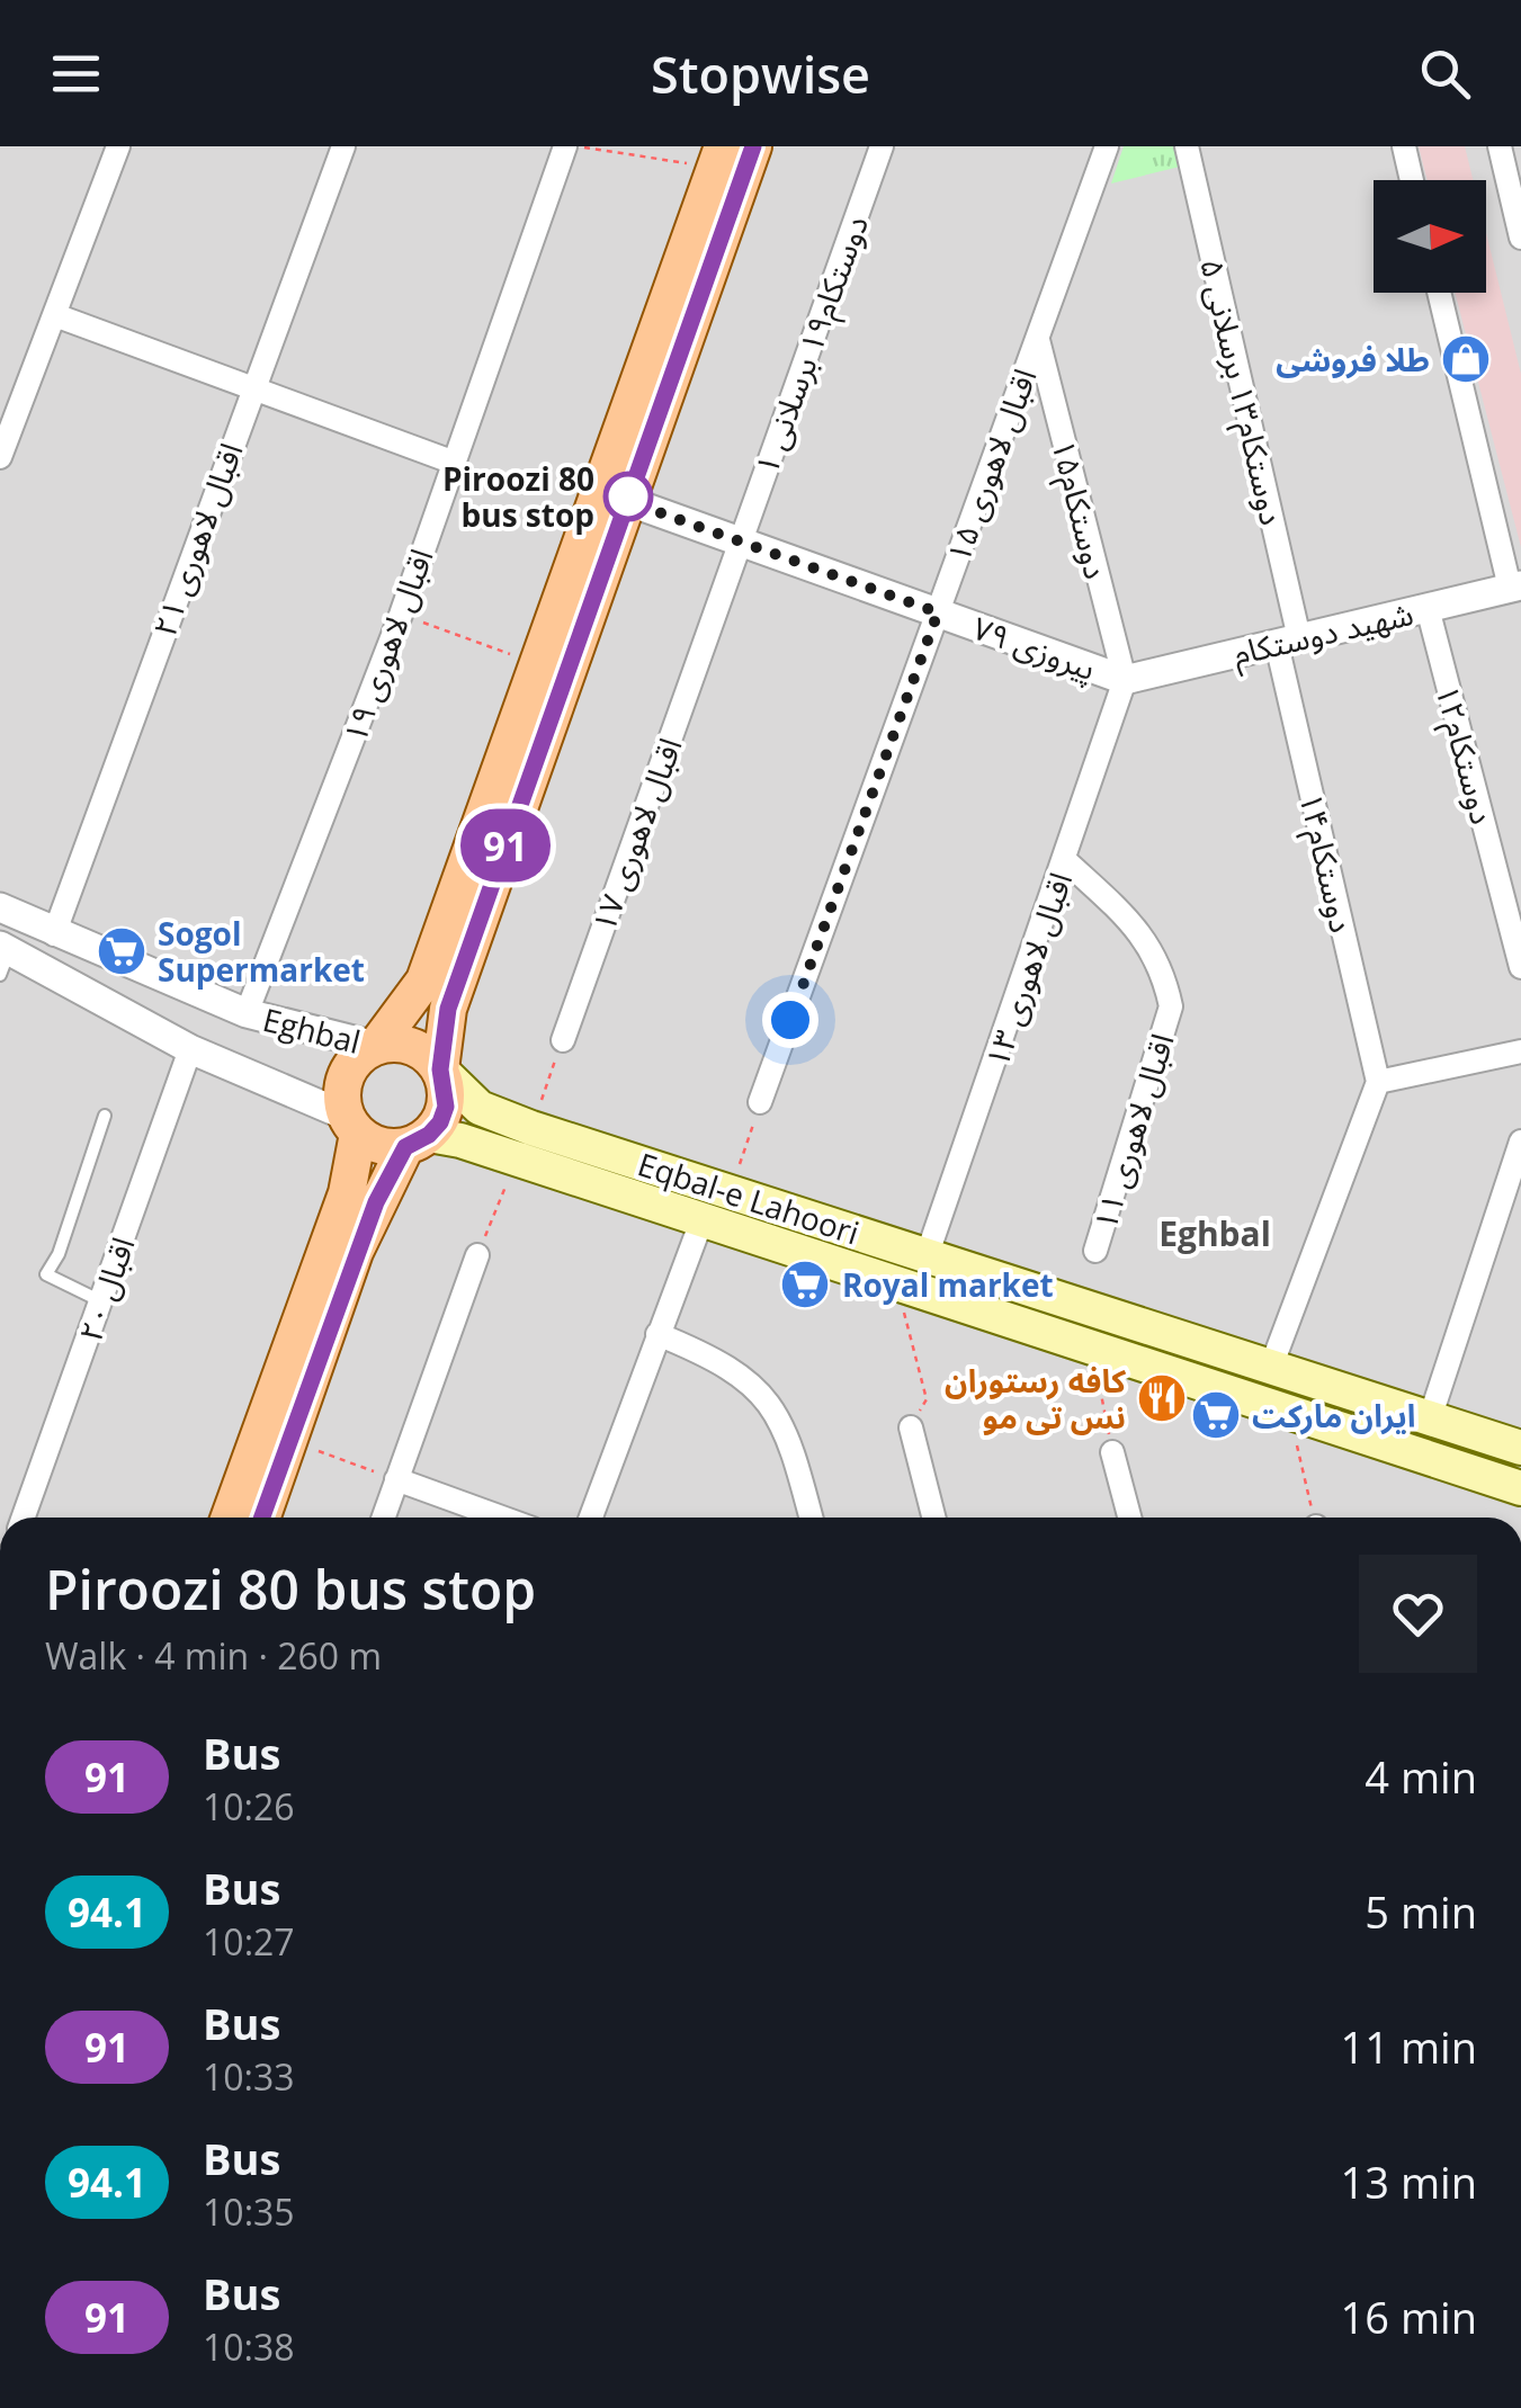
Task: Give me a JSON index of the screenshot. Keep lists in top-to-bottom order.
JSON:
{
  "streets": {
    "main road": ["Eqbal-e Lahoori"],
    "street": [
      "دوستکام۱۹ برسلانی ۱",
      "دوستکام۱۳ برسلانی ۵",
      "اقبال لاهوری ۱۵",
      "دوستکام۱۵",
      "اقبال لاهوری ۲۱",
      "شهید دوستکام",
      "اقبال لاهوری ۱۹",
      "پیروزی ۷۹",
      "دوستکام۱۲",
      "اقبال لاهوری ۱۷",
      "دوستکام۱۴",
      "اقبال لاهوری ۱۳",
      "Eghbal",
      "اقبال لاهوری ۱۱",
      "اقبال ۲۰"
    ]
  },
  "crossings": [
    ["دوستکام۱۹ برسلانی ۱", "پیروزی ۷۹"],
    ["دوستکام۱۹ برسلانی ۱", "اقبال لاهوری ۱۷"],
    ["دوستکام۱۳ برسلانی ۵", "شهید دوستکام"],
    ["دوستکام۱۳ برسلانی ۵", "دوستکام۱۴"],
    ["اقبال لاهوری ۱۵", "دوستکام۱۵"],
    ["اقبال لاهوری ۱۵", "پیروزی ۷۹"],
    ["دوستکام۱۵", "شهید دوستکام"],
    ["دوستکام۱۵", "پیروزی ۷۹"],
    ["دوستکام۱۵", "اقبال لاهوری ۱۳"],
    ["اقبال لاهوری ۲۱", "Eghbal"],
    ["شهید دوستکام", "پیروزی ۷۹"],
    ["شهید دوستکام", "دوستکام۱۲"],
    ["شهید دوستکام", "دوستکام۱۴"],
    ["شهید دوستکام", "اقبال لاهوری ۱۳"],
    ["اقبال لاهوری ۱۹", "Eghbal"],
    ["پیروزی ۷۹", "اقبال لاهوری ۱۷"],
    ["پیروزی ۷۹", "اقبال لاهوری ۱۳"],
    ["اقبال لاهوری ۱۳", "اقبال لاهوری ۱۱"],
    ["اقبال لاهوری ۱۳", "Eqbal-e Lahoori"],
    ["Eghbal", "Eqbal-e Lahoori"],
    ["Eghbal", "اقبال ۲۰"]
  ],
  "districts": ["Eghbal"],
  "places": {
    "shop": ["طلا فروشی"],
    "other": ["Piroozi 80 bus stop"],
    "supermarket": ["Sogol Supermarket", "Royal market", "ایران مارکت"],
    "restaurant": ["كافه رستوران نس تى مو"]
  },
  "lines": ["bus line 91"],
  "north": "right",
  "page": {
    "header": "Stopwise",
    "on_map": "91",
    "heading": ["Piroozi 80 bus stop", "Walk · 4 min · 260 m"],
    "list": [
      {
        "mark": "91",
        "name": "Bus",
        "note": "10:26",
        "value": "4 min"
      },
      {
        "mark": "94.1",
        "name": "Bus",
        "note": "10:27",
        "value": "5 min"
      },
      {
        "mark": "91",
        "name": "Bus",
        "note": "10:33",
        "value": "11 min"
      },
      {
        "mark": "94.1",
        "name": "Bus",
        "note": "10:35",
        "value": "13 min"
      },
      {
        "mark": "91",
        "name": "Bus",
        "note": "10:38",
        "value": "16 min"
      }
    ]
  }
}
